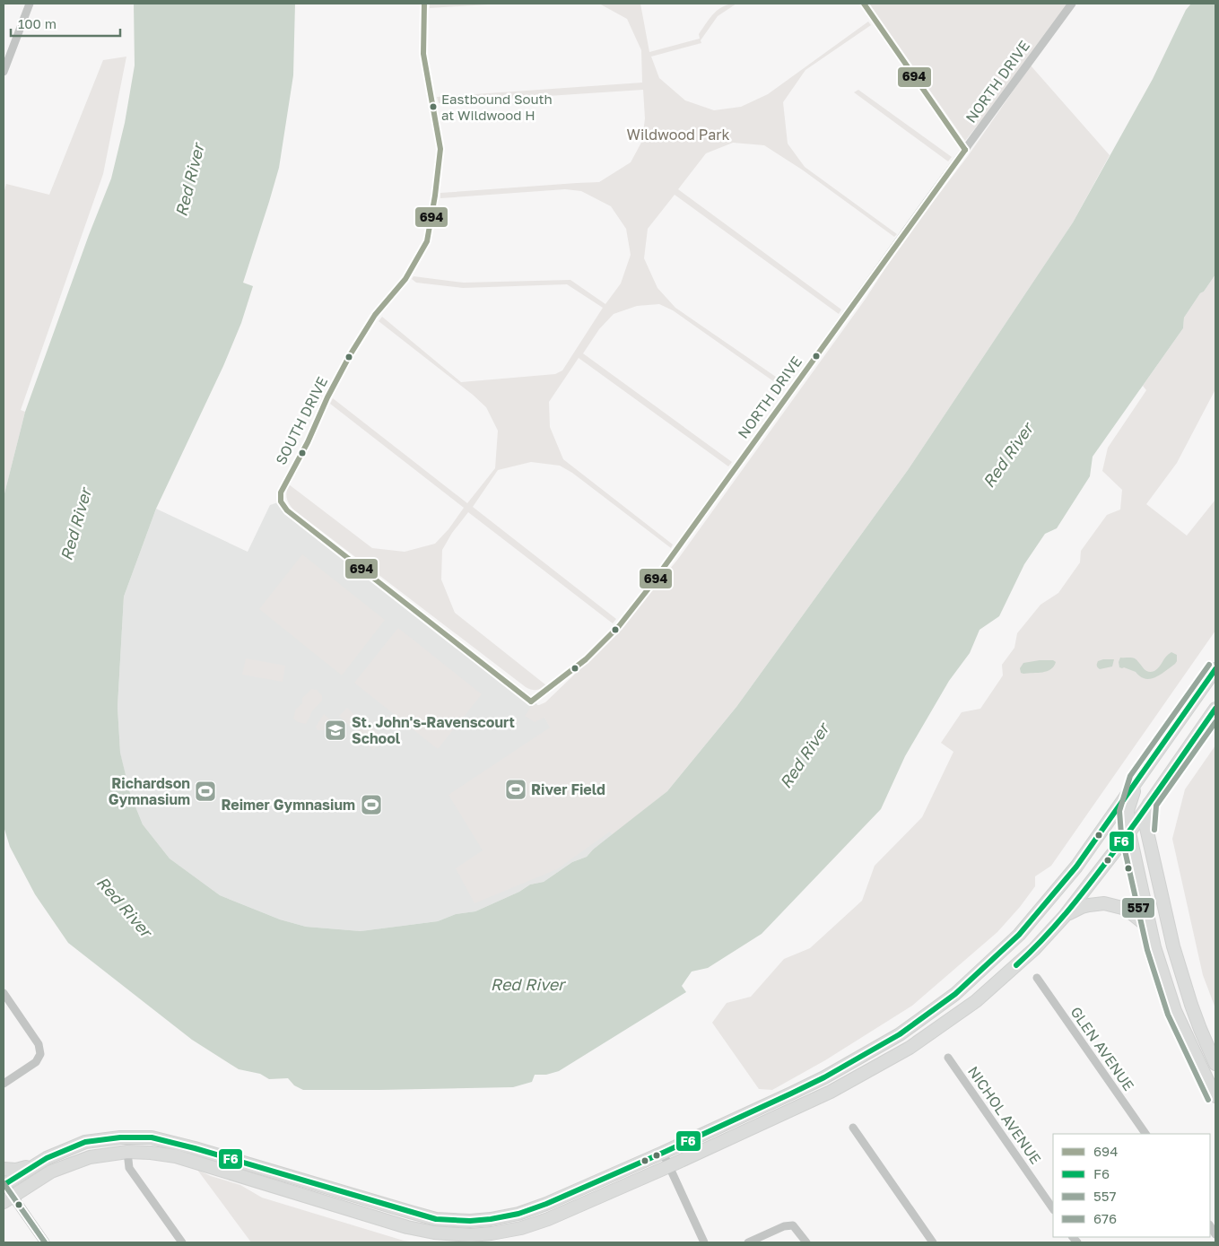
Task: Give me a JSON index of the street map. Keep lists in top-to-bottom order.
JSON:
{
  "streets": {
    "street": [
      "NORTH DRIVE",
      "SOUTH DRIVE",
      "GLEN AVENUE",
      "NICHOL AVENUE"
    ]
  },
  "crossings": [
    ["NORTH DRIVE", "SOUTH DRIVE"]
  ],
  "water": ["Red River"],
  "parks": ["Wildwood Park"],
  "places": {
    "other": ["Eastbound South at Wildwood H"],
    "school or university": ["St. John's-Ravenscourt School"],
    "sports": ["River Field", "Richardson Gymnasium", "Reimer Gymnasium"]
  },
  "lines": [
    "transit line 694",
    "transit line 557",
    "transit line F6",
    "transit line 676"
  ],
  "legend": [
    "694",
    "F6",
    "557",
    "676"
  ],
  "scale_bar": "100 m"
}
